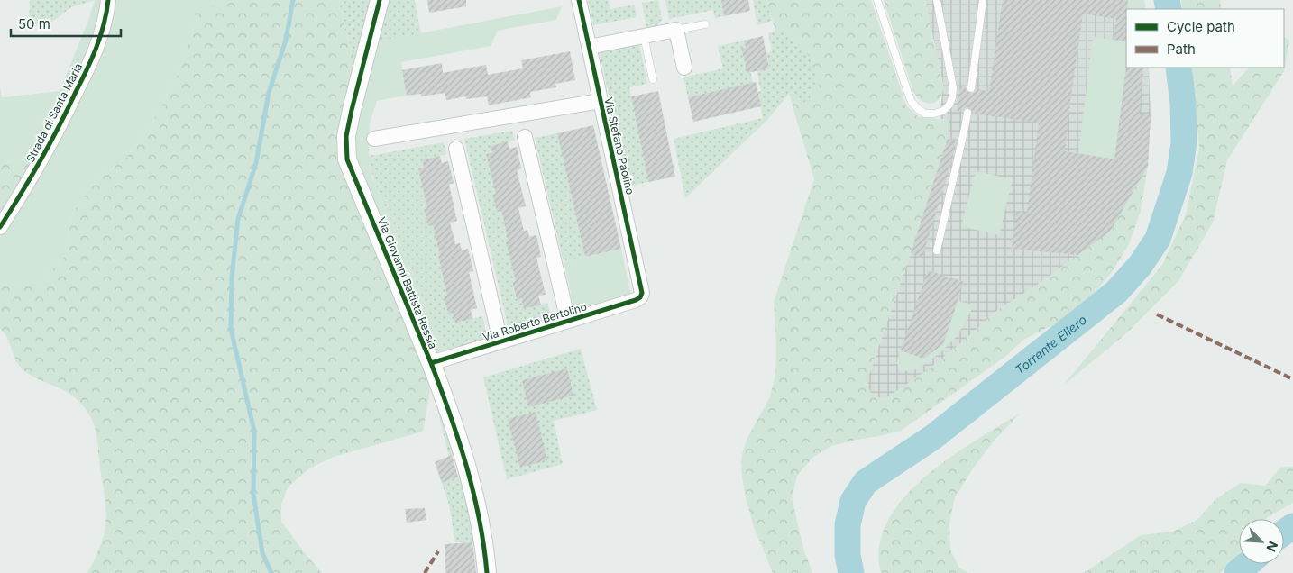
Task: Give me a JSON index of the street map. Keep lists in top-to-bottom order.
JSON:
{
  "streets": {
    "street": [
      "Strada di Santa Maria",
      "Via Stefano Paolino",
      "Via Giovanni Battista Ressia",
      "Via Roberto Bertolino"
    ]
  },
  "crossings": [
    ["Via Stefano Paolino", "Via Roberto Bertolino"],
    ["Via Giovanni Battista Ressia", "Via Roberto Bertolino"]
  ],
  "water": ["Torrente Ellero"],
  "legend": ["Cycle path", "Path"],
  "scale_bar": "50 m",
  "north": "bottom right"
}
